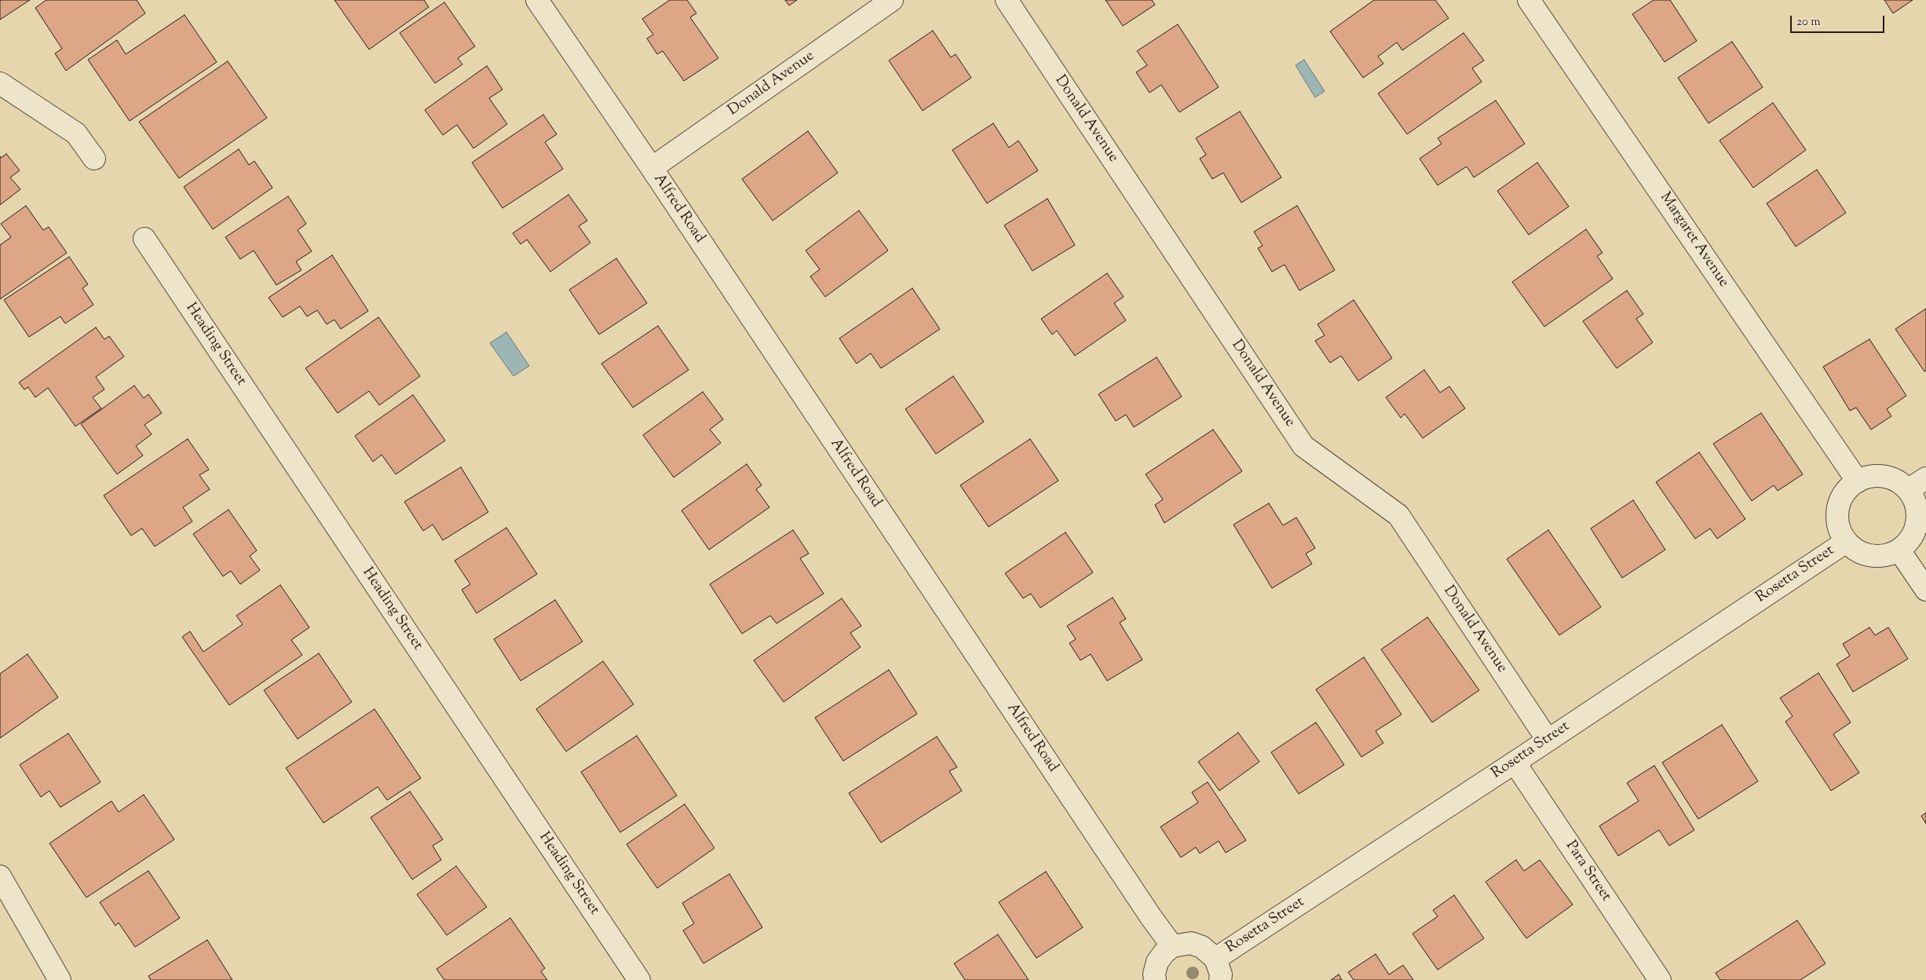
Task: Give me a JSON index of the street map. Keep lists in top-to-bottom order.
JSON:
{
  "streets": {
    "street": [
      "Donald Avenue",
      "Alfred Road",
      "Margaret Avenue",
      "Heading Street",
      "Rosetta Street",
      "Para Street"
    ]
  },
  "crossings": [
    ["Donald Avenue", "Alfred Road"],
    ["Donald Avenue", "Rosetta Street"],
    ["Margaret Avenue", "Rosetta Street"],
    ["Rosetta Street", "Para Street"]
  ],
  "scale_bar": "20 m"
}
